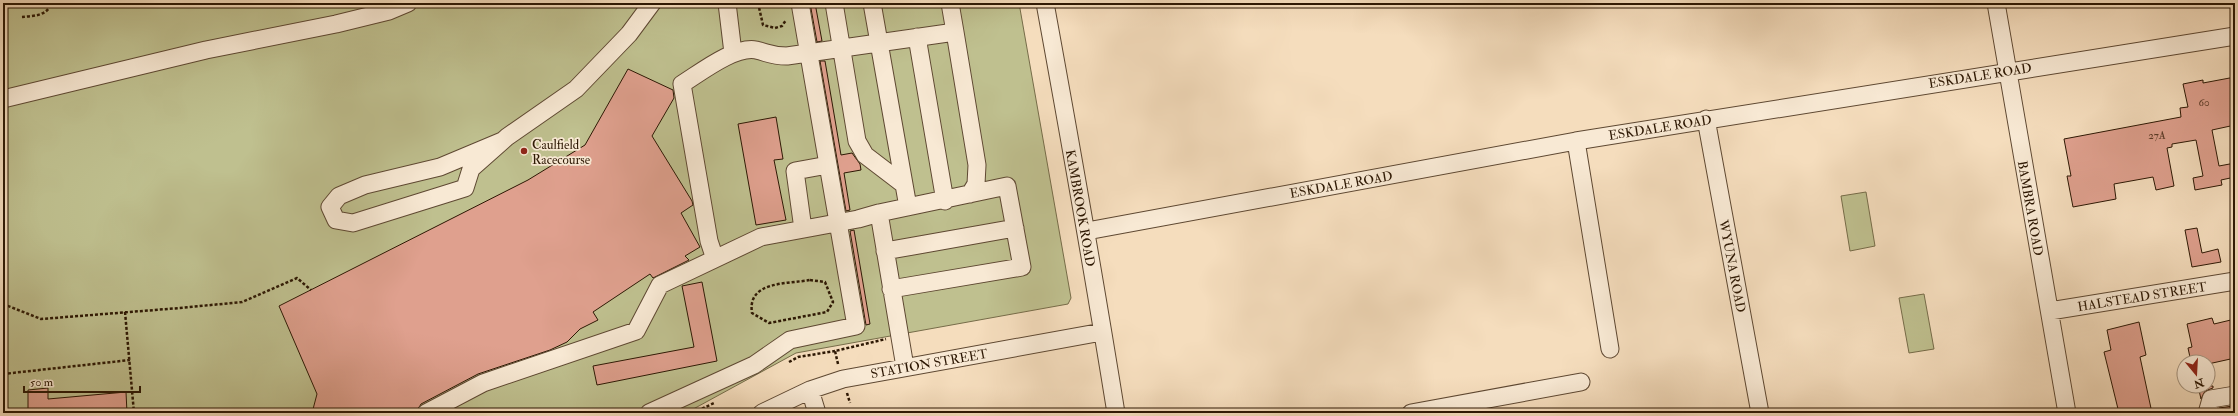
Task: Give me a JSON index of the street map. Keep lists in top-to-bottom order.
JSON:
{
  "streets": {
    "street": [
      "ESKDALE ROAD",
      "KAMBROOK ROAD",
      "BAMBRA ROAD",
      "WYUNA ROAD",
      "HALSTEAD STREET",
      "STATION STREET"
    ]
  },
  "crossings": [
    ["ESKDALE ROAD", "KAMBROOK ROAD"],
    ["ESKDALE ROAD", "BAMBRA ROAD"],
    ["ESKDALE ROAD", "WYUNA ROAD"],
    ["KAMBROOK ROAD", "STATION STREET"],
    ["BAMBRA ROAD", "HALSTEAD STREET"]
  ],
  "places": ["Caulfield Racecourse"],
  "house_numbers": ["60", "27A"],
  "scale_bar": "50 m",
  "north": "bottom"
}
